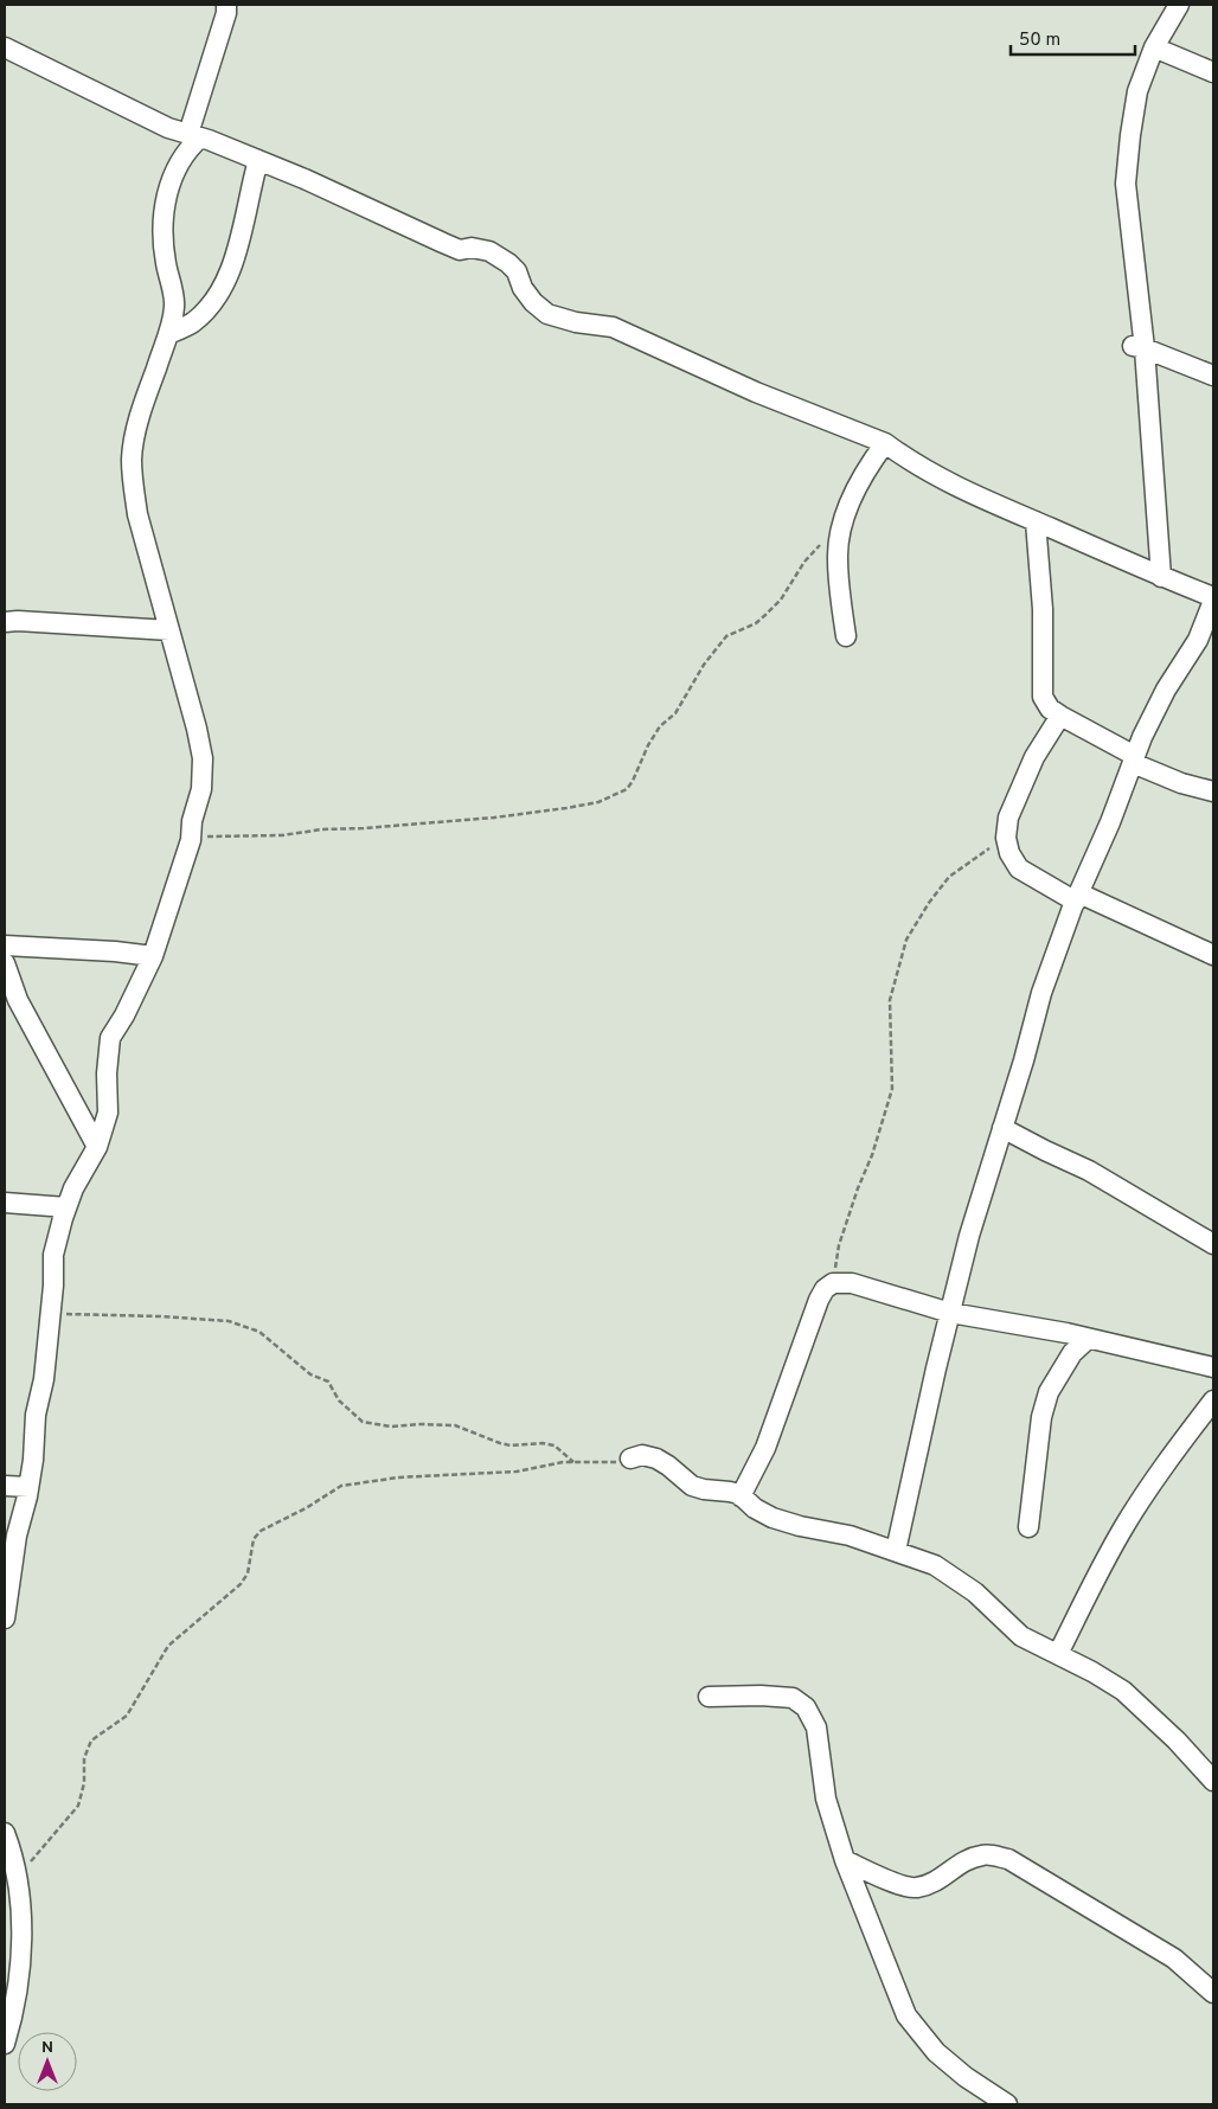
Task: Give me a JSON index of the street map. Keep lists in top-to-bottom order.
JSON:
{
  "scale_bar": "50 m",
  "north": "top"
}
